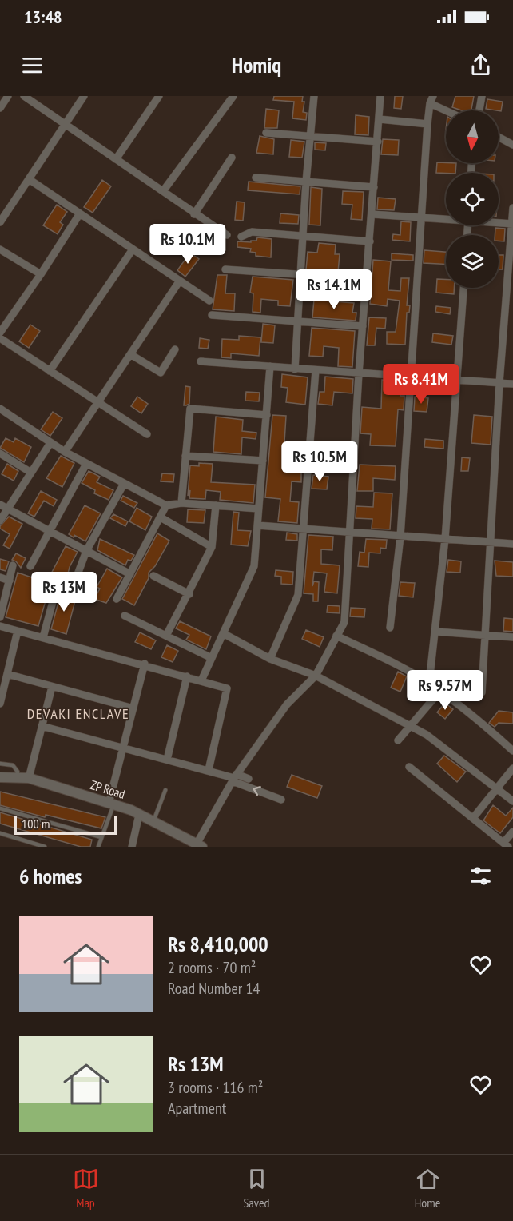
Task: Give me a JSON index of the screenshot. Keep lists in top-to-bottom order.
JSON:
{
  "streets": {
    "street": ["ZP Road"]
  },
  "districts": ["DEVAKI ENCLAVE"],
  "scale_bar": "100 m",
  "north": "bottom",
  "page": {
    "status": "13:48",
    "header": "Homiq",
    "price": [
      "Rs 10.1M",
      "Rs 14.1M",
      "Rs 8.41M",
      "Rs 10.5M",
      "Rs 13M",
      "Rs 9.57M"
    ],
    "scale": "100 m",
    "heading": "6 homes",
    "list": [
      {
        "name": "Rs 8,410,000",
        "note": "2 rooms · 70 m² · Road Number 14"
      },
      {
        "name": "Rs 13M",
        "note": "3 rooms · 116 m² · Apartment"
      }
    ],
    "tabs": ["Map", "Saved", "Home"]
  }
}
